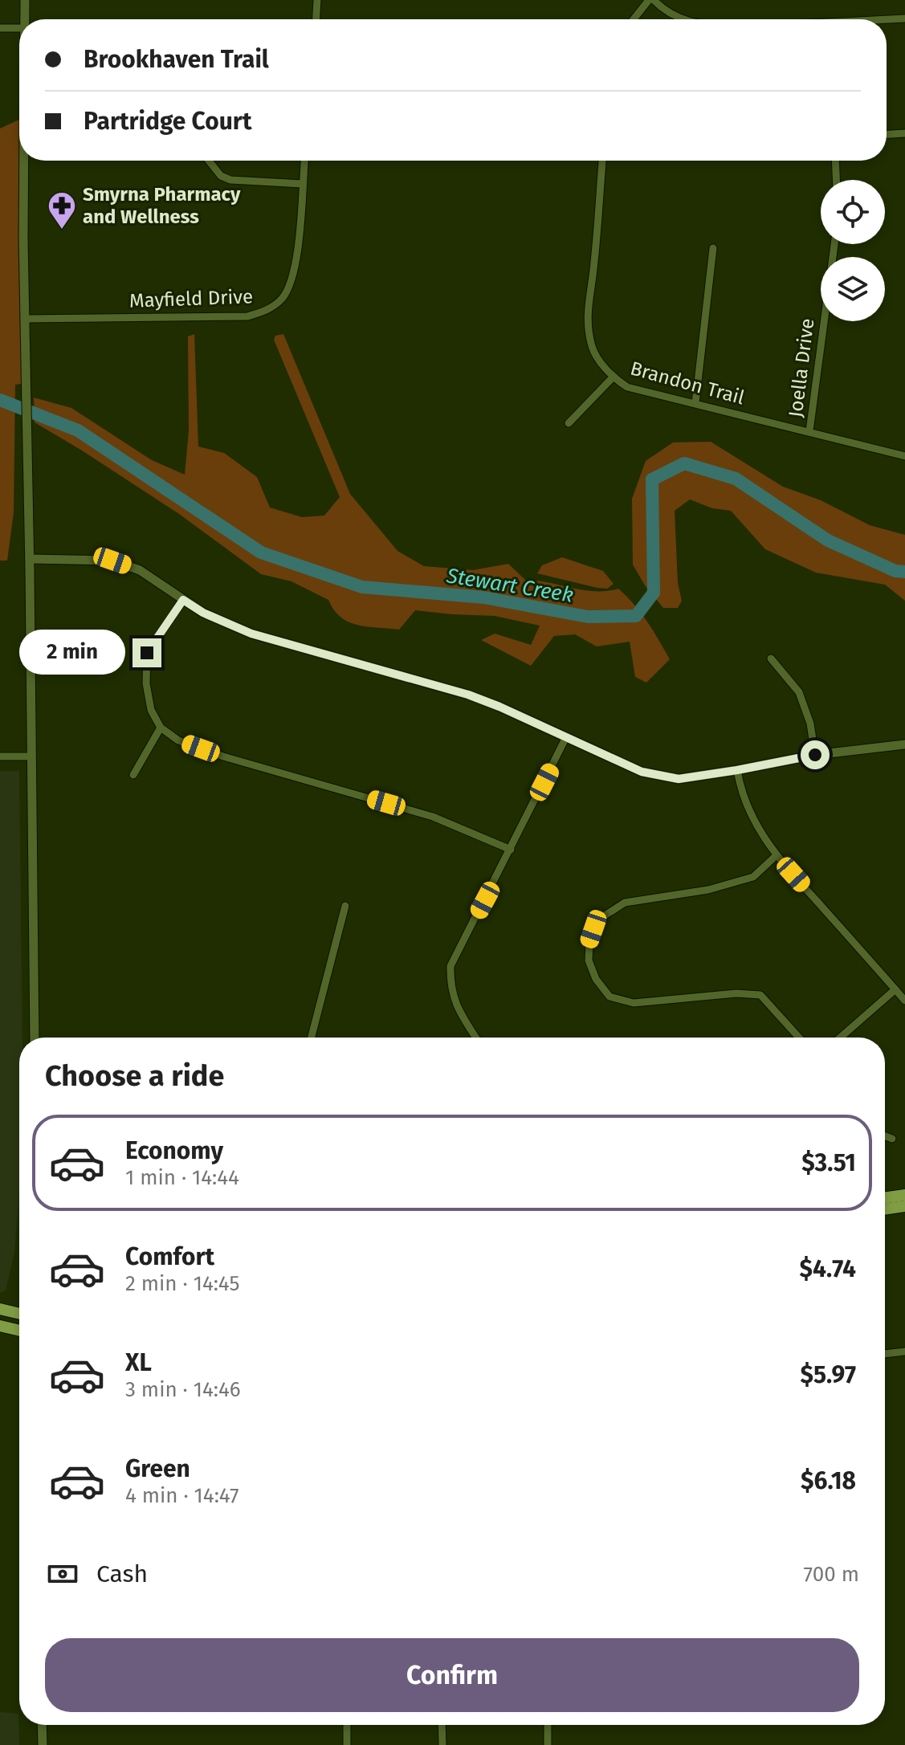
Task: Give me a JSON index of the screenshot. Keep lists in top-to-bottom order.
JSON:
{
  "streets": {
    "street": ["Mayfield Drive", "Joella Drive", "Brandon Trail"]
  },
  "crossings": [
    ["Joella Drive", "Brandon Trail"]
  ],
  "water": ["Stewart Creek"],
  "places": {
    "pharmacy": ["Smyrna Pharmacy and Wellness"]
  },
  "page": {
    "banner": ["Brookhaven Trail", "Partridge Court"],
    "bubble": "2 min",
    "heading": "Choose a ride",
    "list": [
      {
        "name": "Economy",
        "note": "1 min · 14:44",
        "value": "$3.51"
      },
      {
        "name": "Comfort",
        "note": "2 min · 14:45",
        "value": "$4.74"
      },
      {
        "name": "XL",
        "note": "3 min · 14:46",
        "value": "$5.97"
      },
      {
        "name": "Green",
        "note": "4 min · 14:47",
        "value": "$6.18"
      }
    ],
    "pay": ["Cash", "700 m"],
    "buttons": "Confirm"
  }
}
